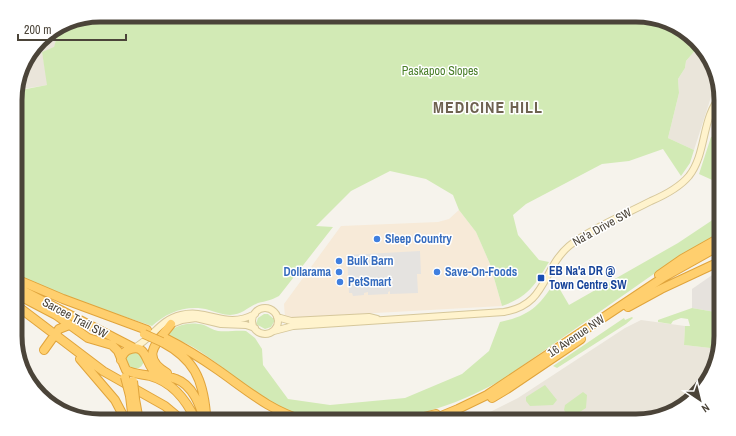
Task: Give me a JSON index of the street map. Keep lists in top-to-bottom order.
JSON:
{
  "streets": {
    "highway": ["Sarcee Trail SW", "16 Avenue NW"],
    "street": ["Na'a Drive SW"]
  },
  "districts": ["MEDICINE HILL"],
  "parks": ["Paskapoo Slopes"],
  "places": {
    "other": [
      "Sleep Country",
      "Bulk Barn",
      "Dollarama",
      "Save-On-Foods",
      "PetSmart"
    ],
    "transit": ["EB Na'a DR @ Town Centre SW"]
  },
  "scale_bar": "200 m",
  "north": "bottom right"
}
